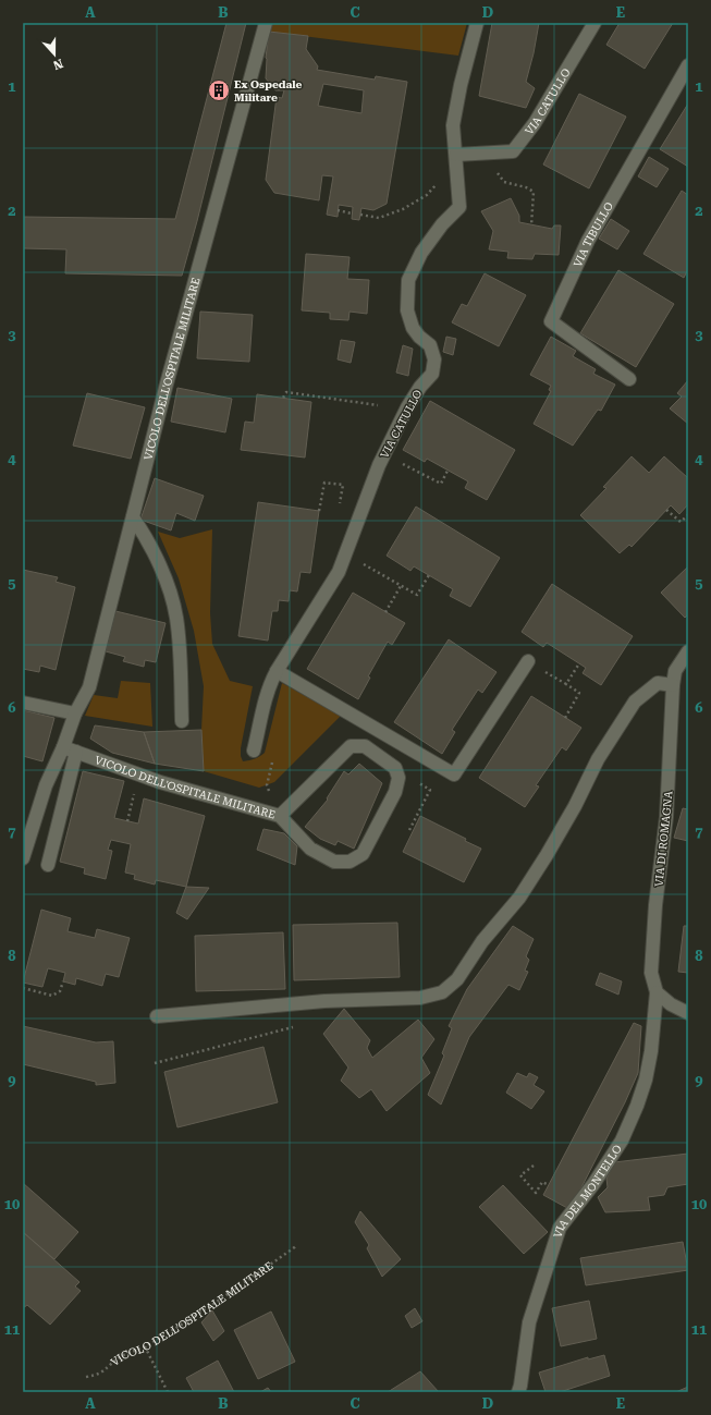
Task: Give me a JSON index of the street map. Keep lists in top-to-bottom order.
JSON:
{
  "streets": {
    "street": [
      "VIA CATULLO",
      "VIA TIBULLO",
      "VICOLO DELL'OSPITALE MILITARE",
      "VIA DI ROMAGNA",
      "VIA DEL MONTELLO"
    ]
  },
  "crossings": [
    ["VIA DI ROMAGNA", "VIA DEL MONTELLO"]
  ],
  "places": {
    "building": ["Ex Ospedale Militare"]
  },
  "north": "bottom",
  "grid": {
    "columns": [
      "A",
      "B",
      "C",
      "D",
      "E"
    ],
    "rows": [
      "1",
      "2",
      "3",
      "4",
      "5",
      "6",
      "7",
      "8",
      "9",
      "10",
      "11"
    ]
  }
}
